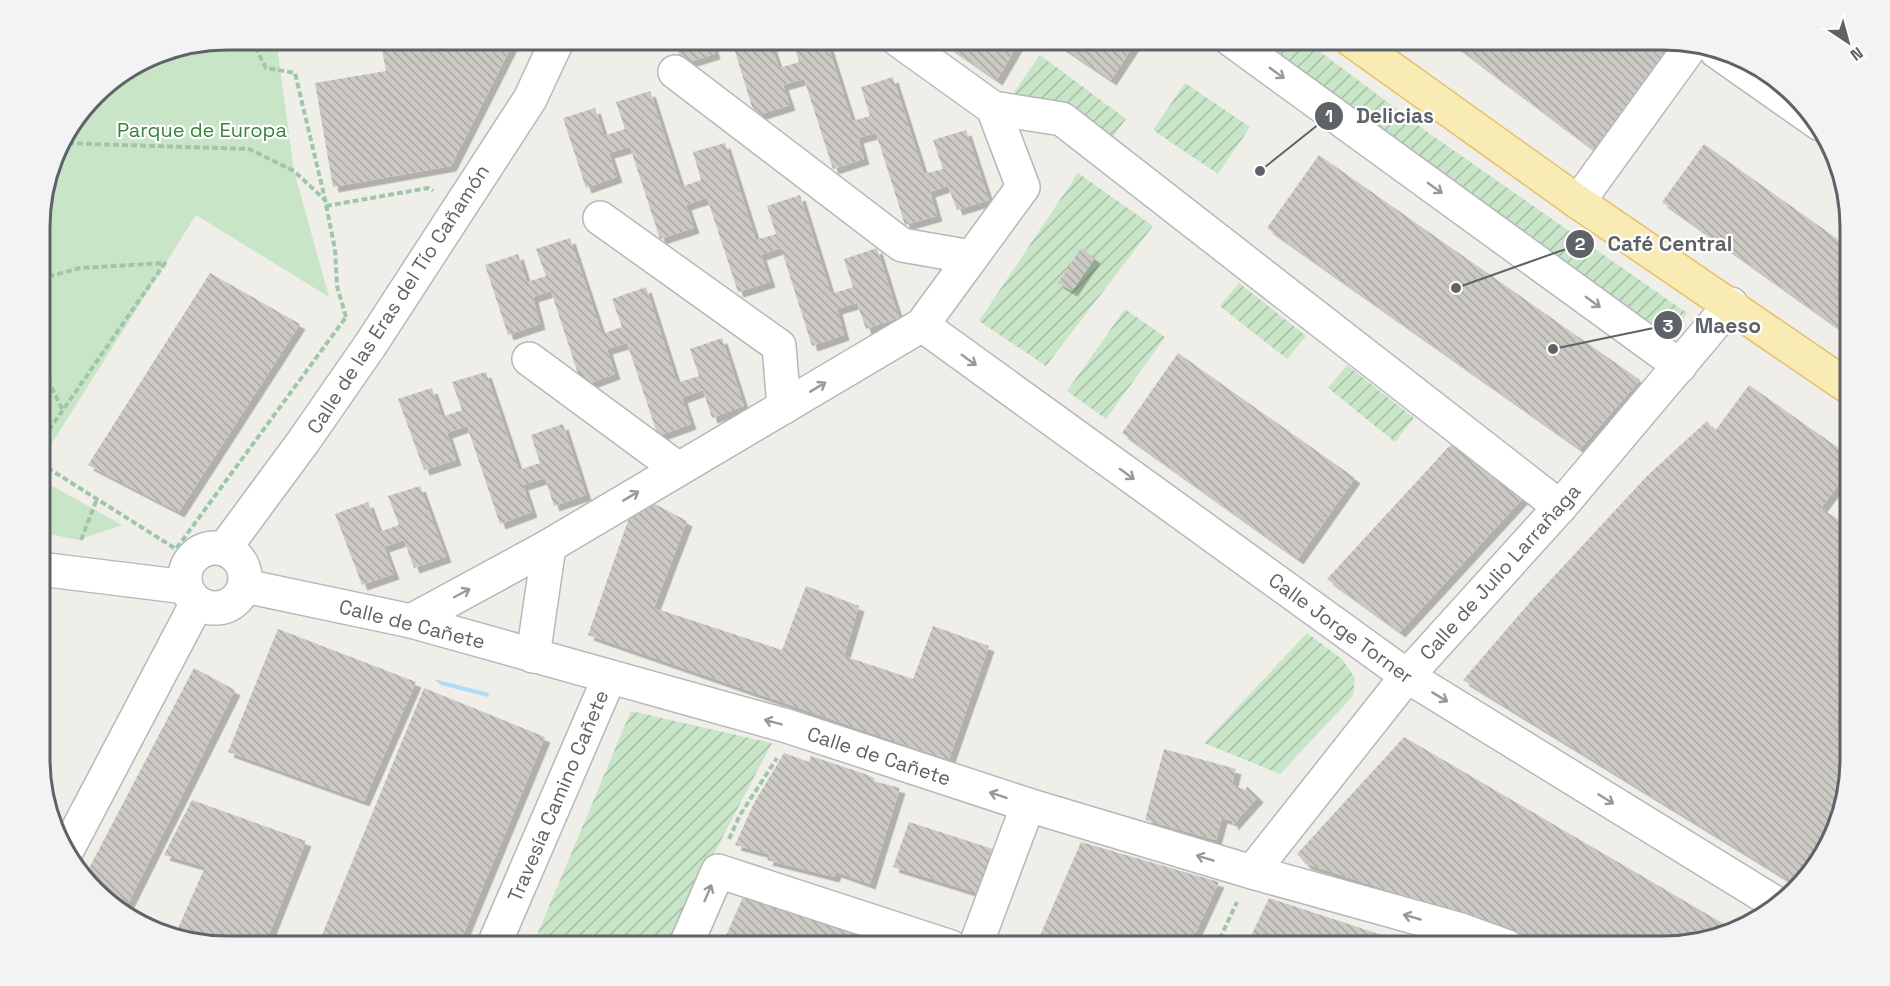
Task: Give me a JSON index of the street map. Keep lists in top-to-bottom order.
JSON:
{
  "streets": {
    "street": [
      "Calle de las Eras del Tío Cañamón",
      "Calle de Julio Larrañaga",
      "Calle de Cañete",
      "Calle Jorge Torner",
      "Travesía Camino Cañete"
    ]
  },
  "crossings": [
    ["Calle de las Eras del Tío Cañamón", "Calle de Cañete"],
    ["Calle de Julio Larrañaga", "Calle de Cañete"],
    ["Calle de Julio Larrañaga", "Calle Jorge Torner"],
    ["Calle de Cañete", "Travesía Camino Cañete"]
  ],
  "one_way": ["Calle de Cañete"],
  "parks": ["Parque de Europa"],
  "places": ["Delicias", "Café Central", "Maeso"],
  "north": "bottom right"
}
